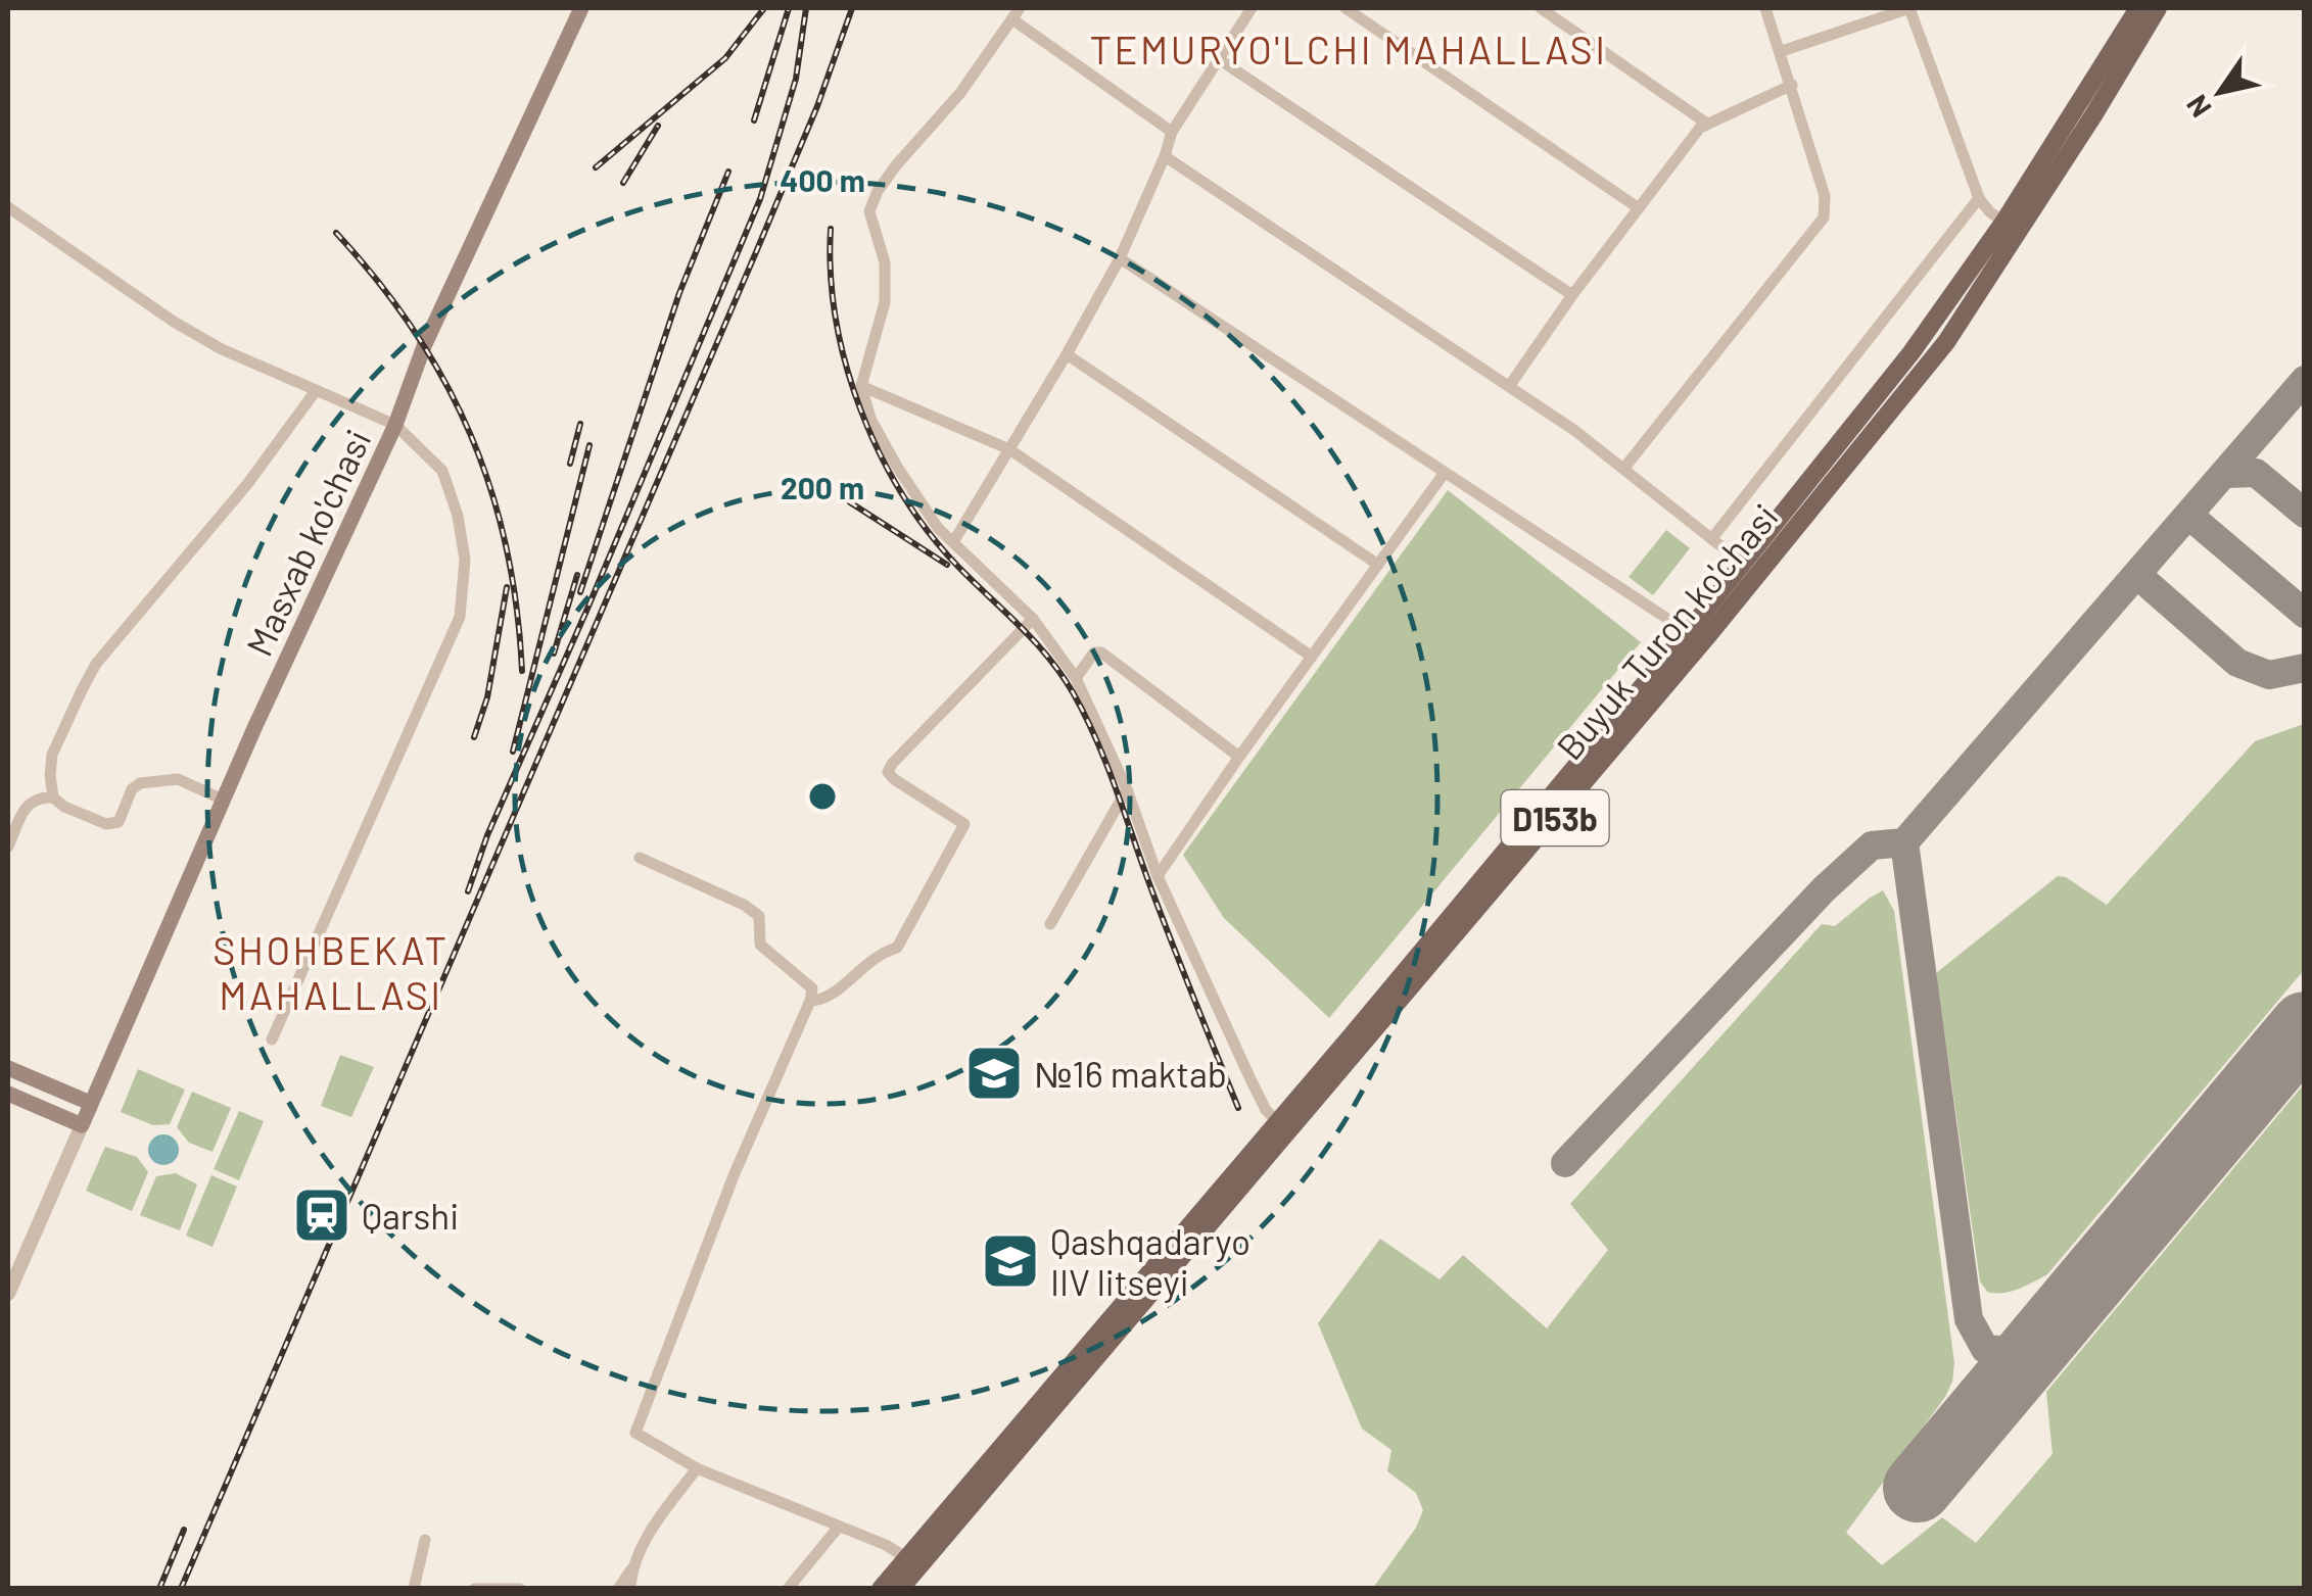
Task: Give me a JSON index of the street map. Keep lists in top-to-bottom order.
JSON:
{
  "streets": {
    "main road": ["Masxab ko'chasi", "Buyuk Turon ko'chasi", "D153b"]
  },
  "districts": ["TEMURYO'LCHI MAHALLASI", "SHOHBEKAT MAHALLASI"],
  "places": {
    "school or university": ["№16 maktab", "Qashqadaryo IIV litseyi"],
    "station": ["Qarshi"]
  },
  "north": "bottom left",
  "rings": ["400 m", "200 m"]
}
